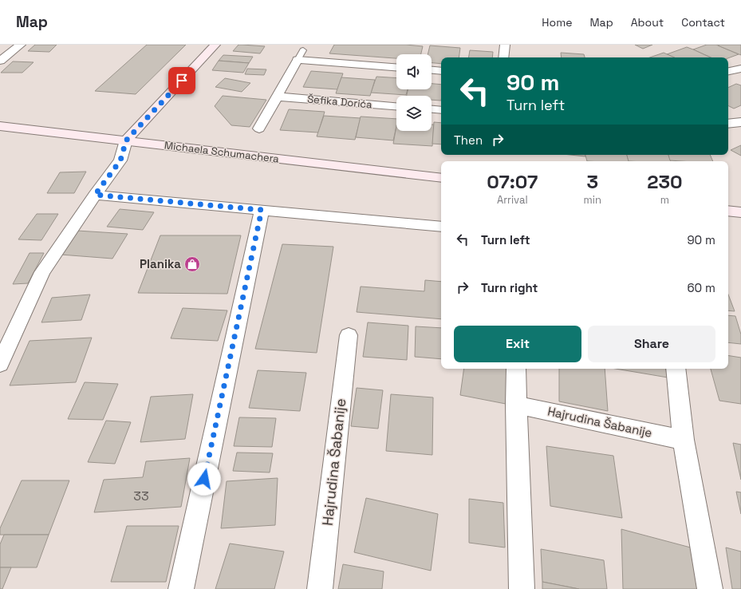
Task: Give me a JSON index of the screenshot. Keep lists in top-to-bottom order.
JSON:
{
  "streets": {
    "main road": ["Michaela Schumachera"],
    "street": ["Šefika Dorića", "Hajrudina Šabanije"]
  },
  "places": {
    "shop": ["Planika"]
  },
  "house_numbers": ["33"],
  "page": {
    "header": "Map",
    "nav": [
      "Home",
      "Map",
      "About",
      "Contact"
    ],
    "turn": ["90 m", "Turn left"],
    "then": "Then",
    "eta": [
      "07:07",
      "Arrival",
      "3",
      "min",
      "230",
      "m"
    ],
    "list": [
      {
        "name": "Turn left",
        "value": "90 m"
      },
      {
        "name": "Turn right",
        "value": "60 m"
      }
    ],
    "buttons": ["Exit", "Share"]
  }
}
